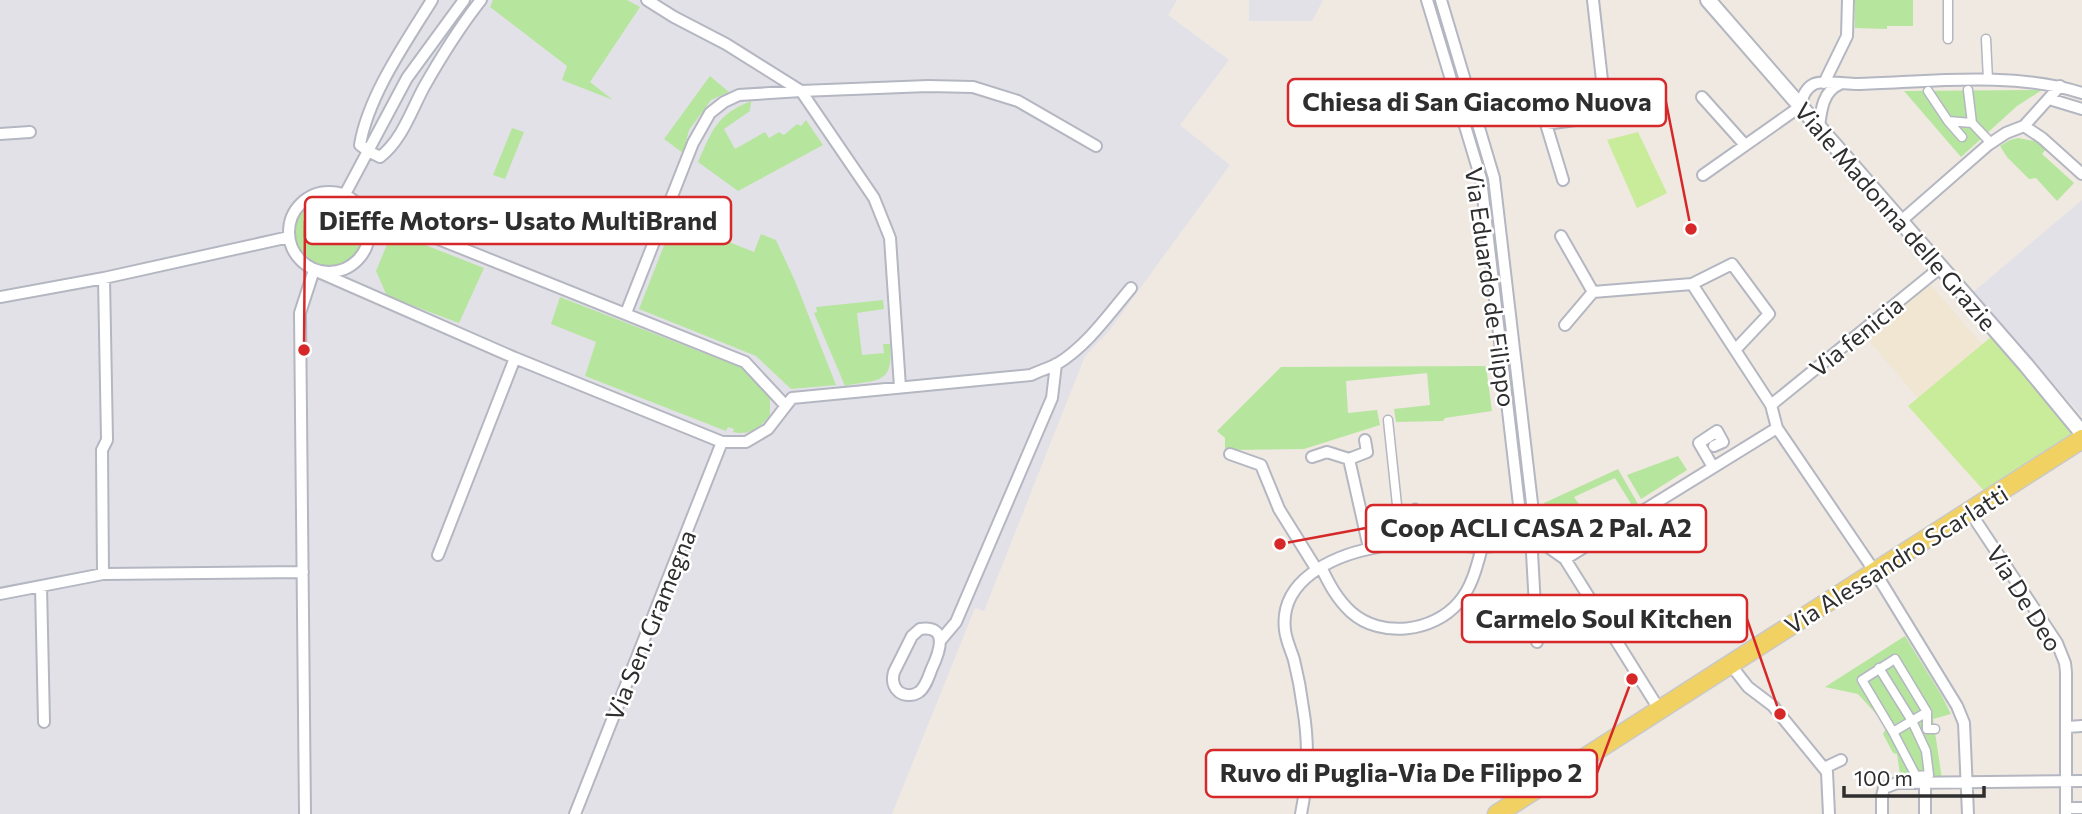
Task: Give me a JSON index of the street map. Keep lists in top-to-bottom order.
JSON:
{
  "streets": {
    "main road": ["Via Alessandro Scarlatti"],
    "street": [
      "Viale Madonna delle Grazie",
      "Via Eduardo de Filippo",
      "Via fenicia",
      "Via De Deo",
      "Via Sen. Gramegna"
    ]
  },
  "crossings": [
    ["Viale Madonna delle Grazie", "Via fenicia"],
    ["Via Alessandro Scarlatti", "Via De Deo"]
  ],
  "places": [
    "Chiesa di San Giacomo Nuova",
    "DiEffe Motors- Usato MultiBrand",
    "Coop ACLI CASA 2 Pal. A2",
    "Ruvo di Puglia-Via De Filippo 2",
    "Carmelo Soul Kitchen"
  ],
  "scale_bar": "100 m"
}
